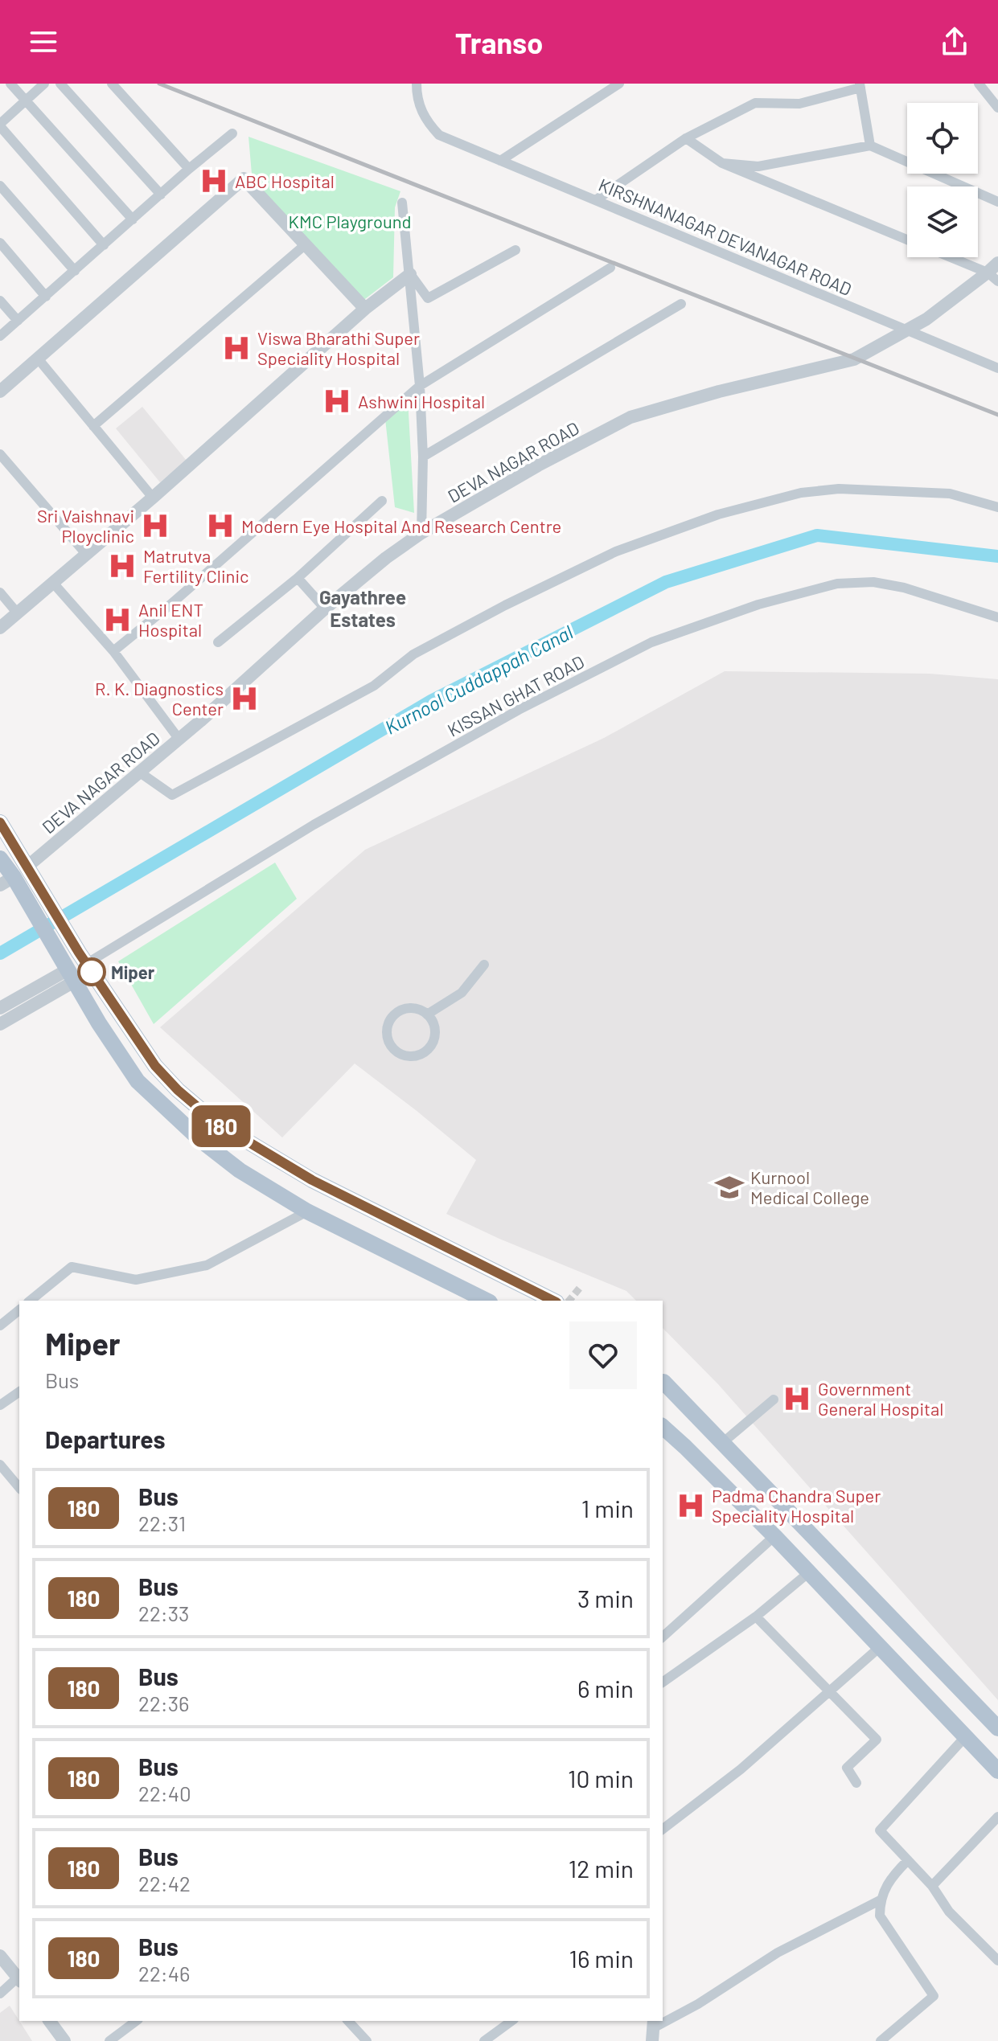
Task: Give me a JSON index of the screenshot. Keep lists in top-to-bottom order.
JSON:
{
  "streets": {
    "street": ["KIRSHNANAGAR DEVANAGAR ROAD", "DEVA NAGAR ROAD", "KISSAN GHAT ROAD"]
  },
  "crossings": [
    ["KIRSHNANAGAR DEVANAGAR ROAD", "DEVA NAGAR ROAD"]
  ],
  "districts": ["Gayathree Estates"],
  "water": ["Kurnool Cuddappah Canal"],
  "parks": ["KMC Playground"],
  "places": {
    "hospital": [
      "ABC Hospital",
      "Viswa Bharathi Super Speciality Hospital",
      "Ashwini Hospital",
      "Sri Vaishnavi Ployclinic",
      "Modern Eye Hospital And Research Centre",
      "Matrutva Fertility Clinic",
      "Anil ENT Hospital",
      "R. K. Diagnostics Center",
      "Government General Hospital",
      "Padma Chandra Super Speciality Hospital"
    ],
    "other": ["Miper"],
    "school or university": ["Kurnool Medical College"]
  },
  "lines": ["bus line 180"],
  "page": {
    "header": "Transo",
    "on_map": "180",
    "heading": [
      ["Miper", "Bus"],
      "Departures"
    ],
    "list": [
      {
        "mark": "180",
        "name": "Bus",
        "note": "22:31",
        "value": "1 min"
      },
      {
        "mark": "180",
        "name": "Bus",
        "note": "22:33",
        "value": "3 min"
      },
      {
        "mark": "180",
        "name": "Bus",
        "note": "22:36",
        "value": "6 min"
      },
      {
        "mark": "180",
        "name": "Bus",
        "note": "22:40",
        "value": "10 min"
      },
      {
        "mark": "180",
        "name": "Bus",
        "note": "22:42",
        "value": "12 min"
      },
      {
        "mark": "180",
        "name": "Bus",
        "note": "22:46",
        "value": "16 min"
      }
    ]
  }
}
